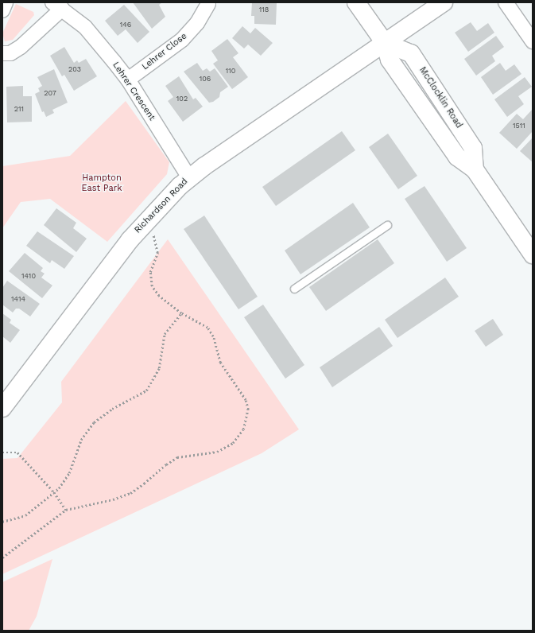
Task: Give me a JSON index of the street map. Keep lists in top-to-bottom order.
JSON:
{
  "streets": {
    "street": [
      "Lehrer Close",
      "Lehrer Crescent",
      "McClocklin Road",
      "Richardson Road"
    ]
  },
  "crossings": [
    ["Lehrer Close", "Lehrer Crescent"],
    ["Lehrer Crescent", "Richardson Road"],
    ["McClocklin Road", "Richardson Road"]
  ],
  "parks": ["Hampton East Park"],
  "house_numbers": [
    "118",
    "146",
    "203",
    "110",
    "106",
    "207",
    "102",
    "211",
    "1511",
    "1410",
    "1414"
  ]
}
